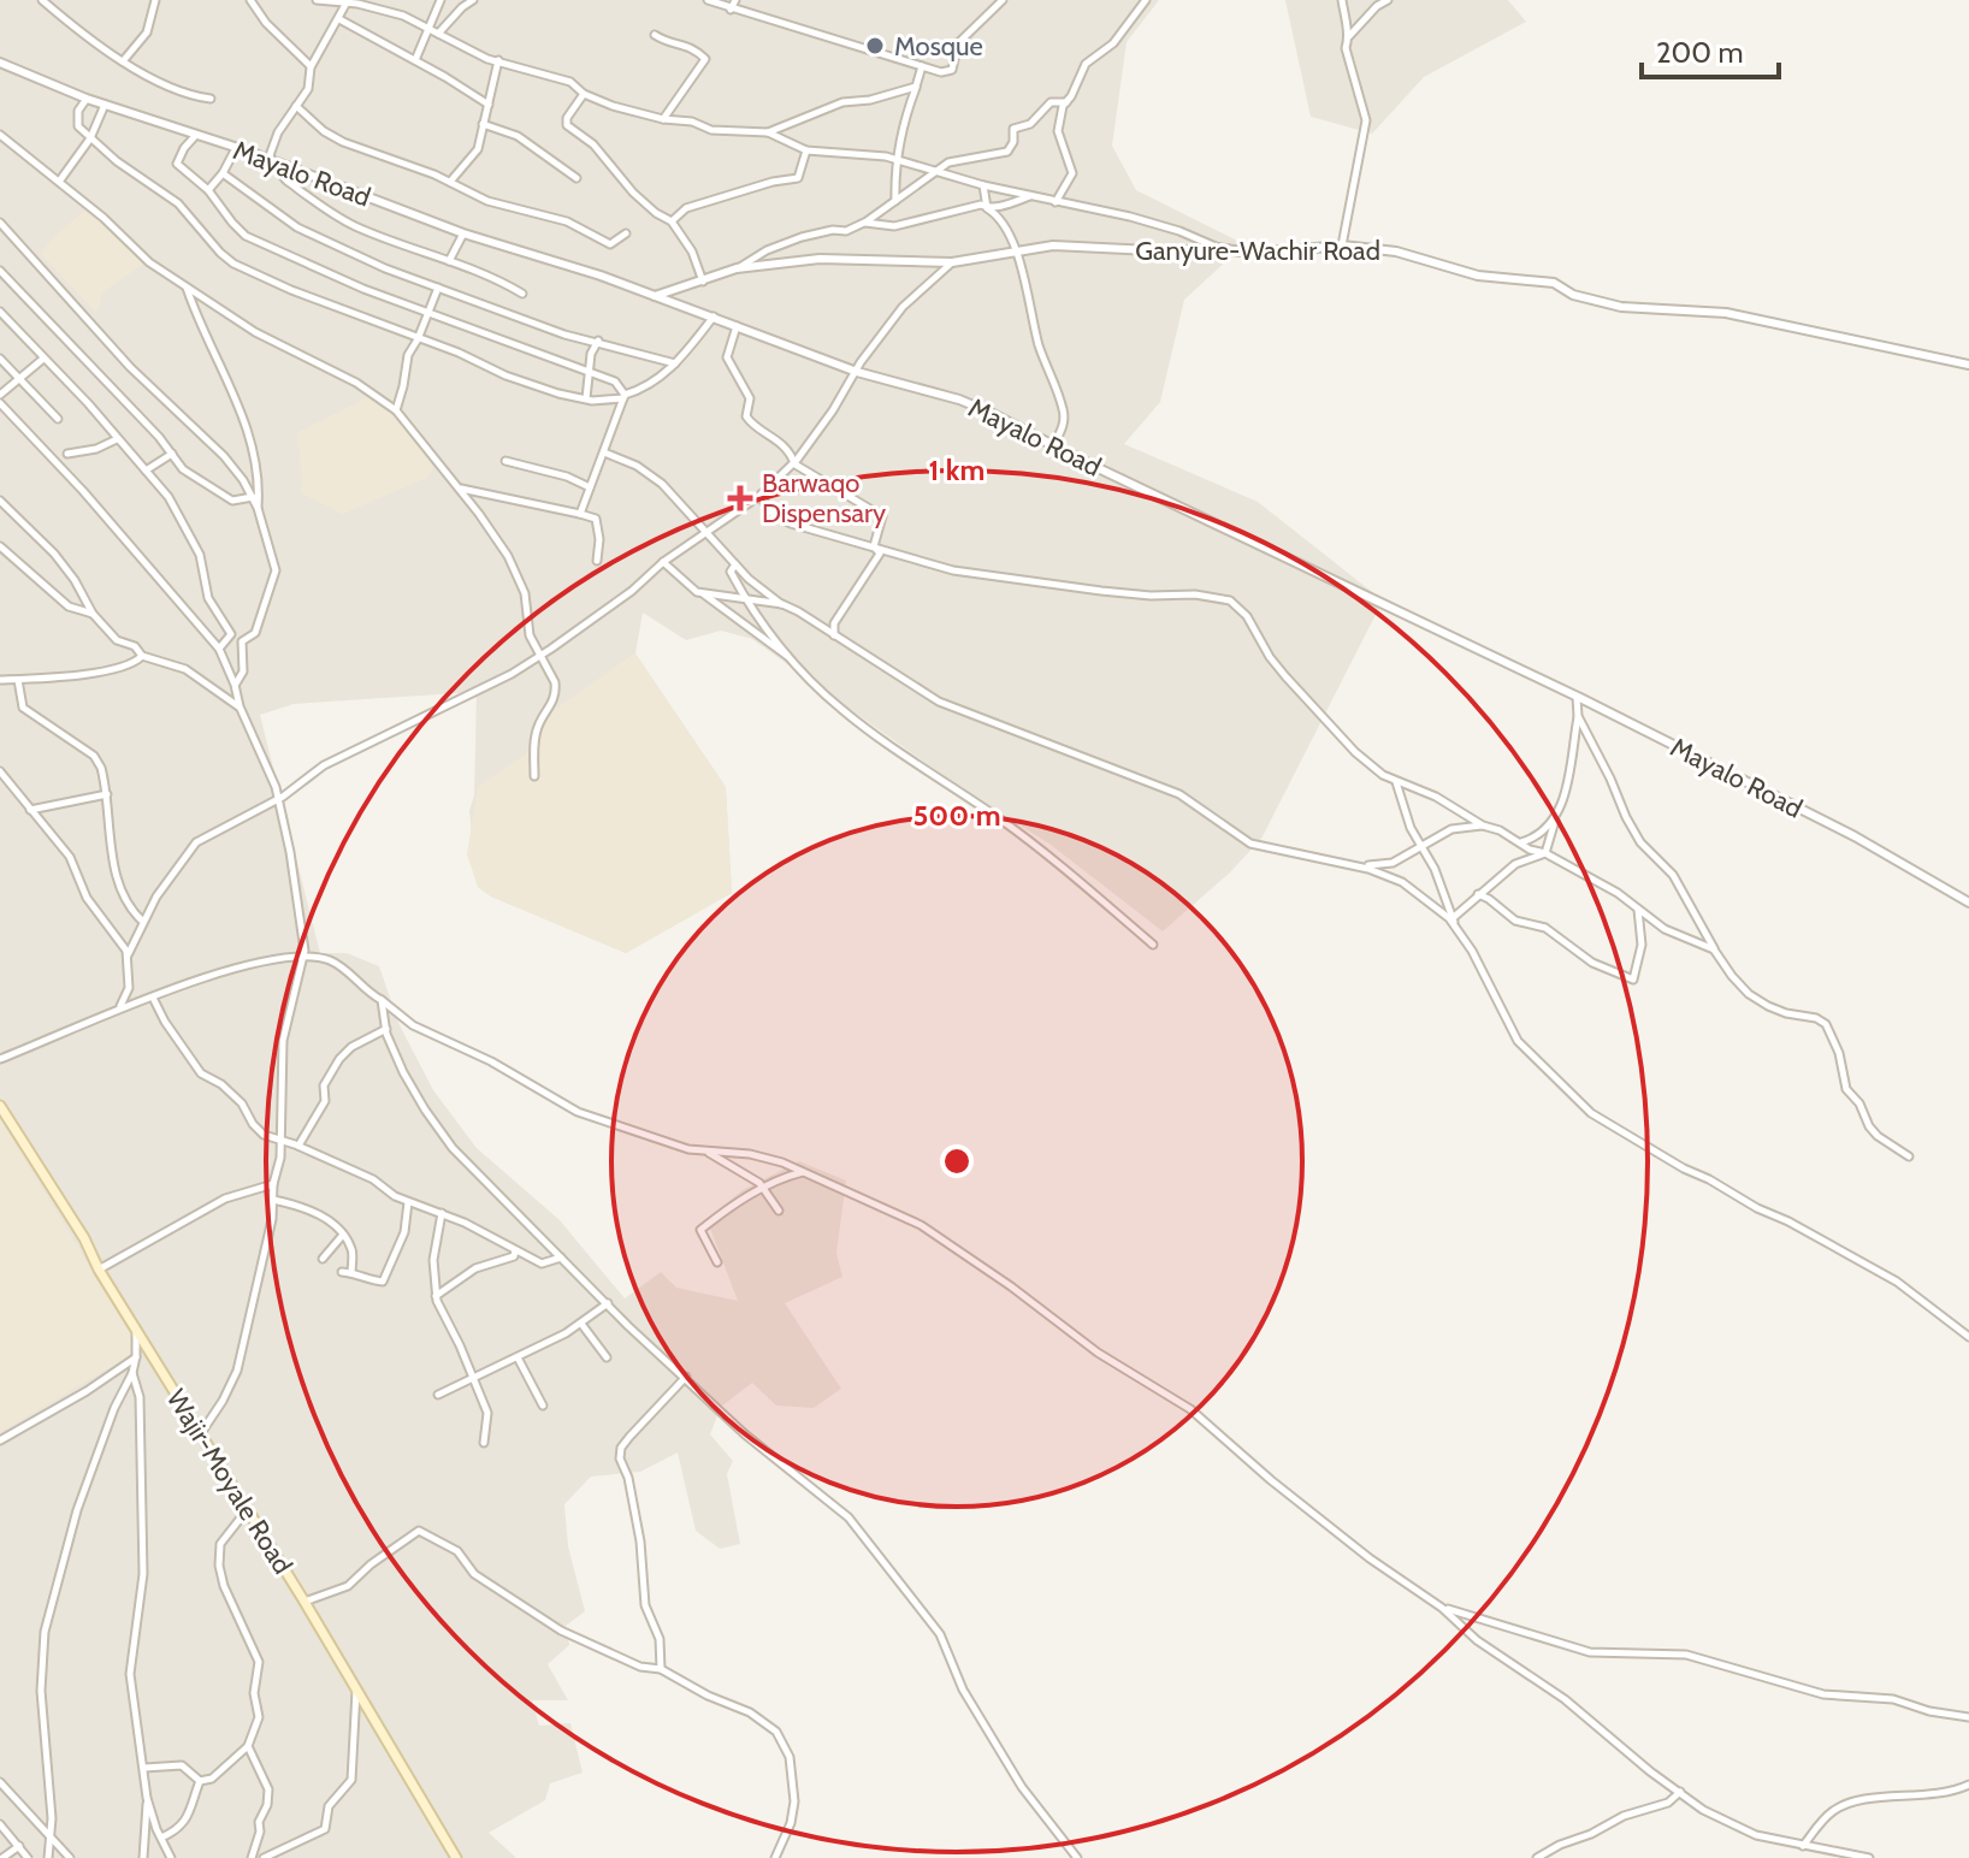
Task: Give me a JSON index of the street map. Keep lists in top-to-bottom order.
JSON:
{
  "streets": {
    "main road": ["Wajir-Moyale Road"],
    "street": ["Mayalo Road", "Ganyure-Wachir Road"]
  },
  "crossings": [
    ["Mayalo Road", "Ganyure-Wachir Road"]
  ],
  "places": {
    "other": ["Mosque"],
    "health": ["Barwaqo Dispensary"]
  },
  "scale_bar": "200 m",
  "rings": ["1 km", "500 m"]
}
